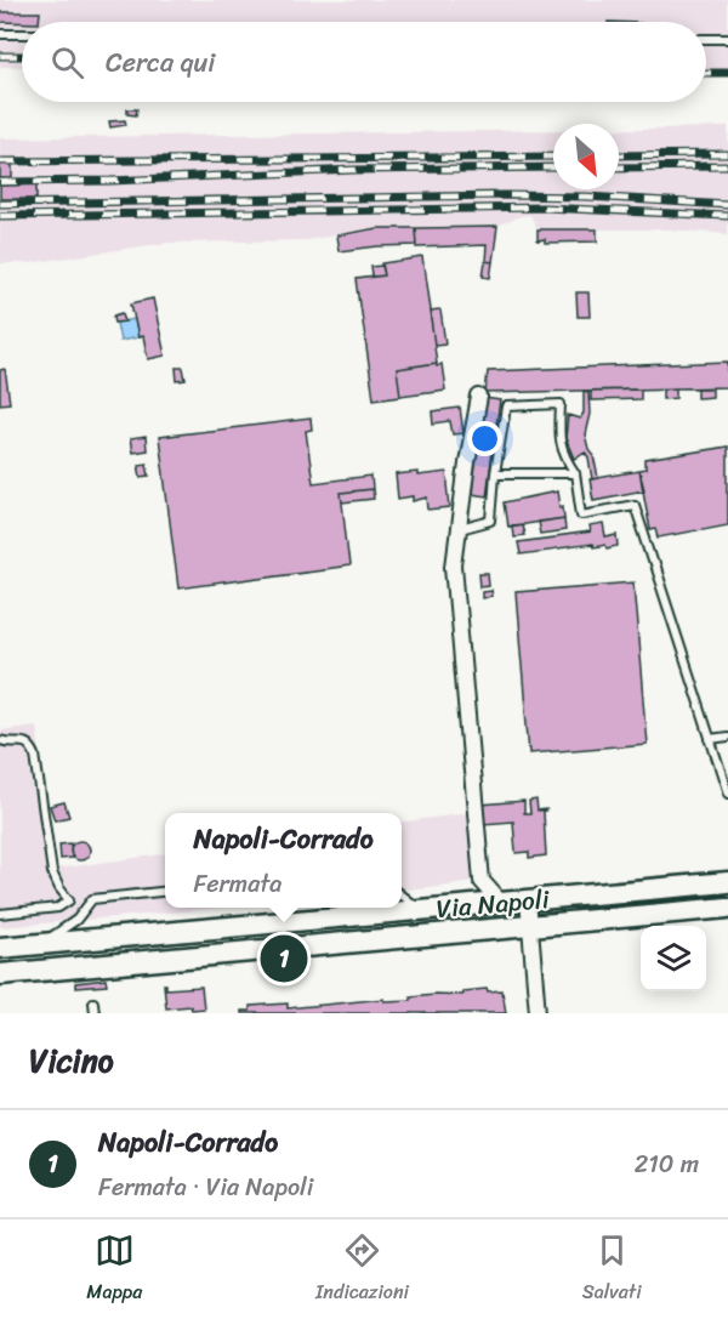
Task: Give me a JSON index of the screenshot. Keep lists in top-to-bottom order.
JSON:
{
  "streets": {
    "main road": ["Via Napoli"]
  },
  "north": "bottom right",
  "page": {
    "search": "Cerca qui",
    "popup": ["Napoli-Corrado", "Fermata"],
    "pins": "1",
    "heading": "Vicino",
    "list": [
      {
        "mark": "1",
        "name": "Napoli-Corrado",
        "note": "Fermata · Via Napoli",
        "value": "210 m"
      }
    ],
    "nav": ["Mappa", "Indicazioni", "Salvati"]
  }
}
